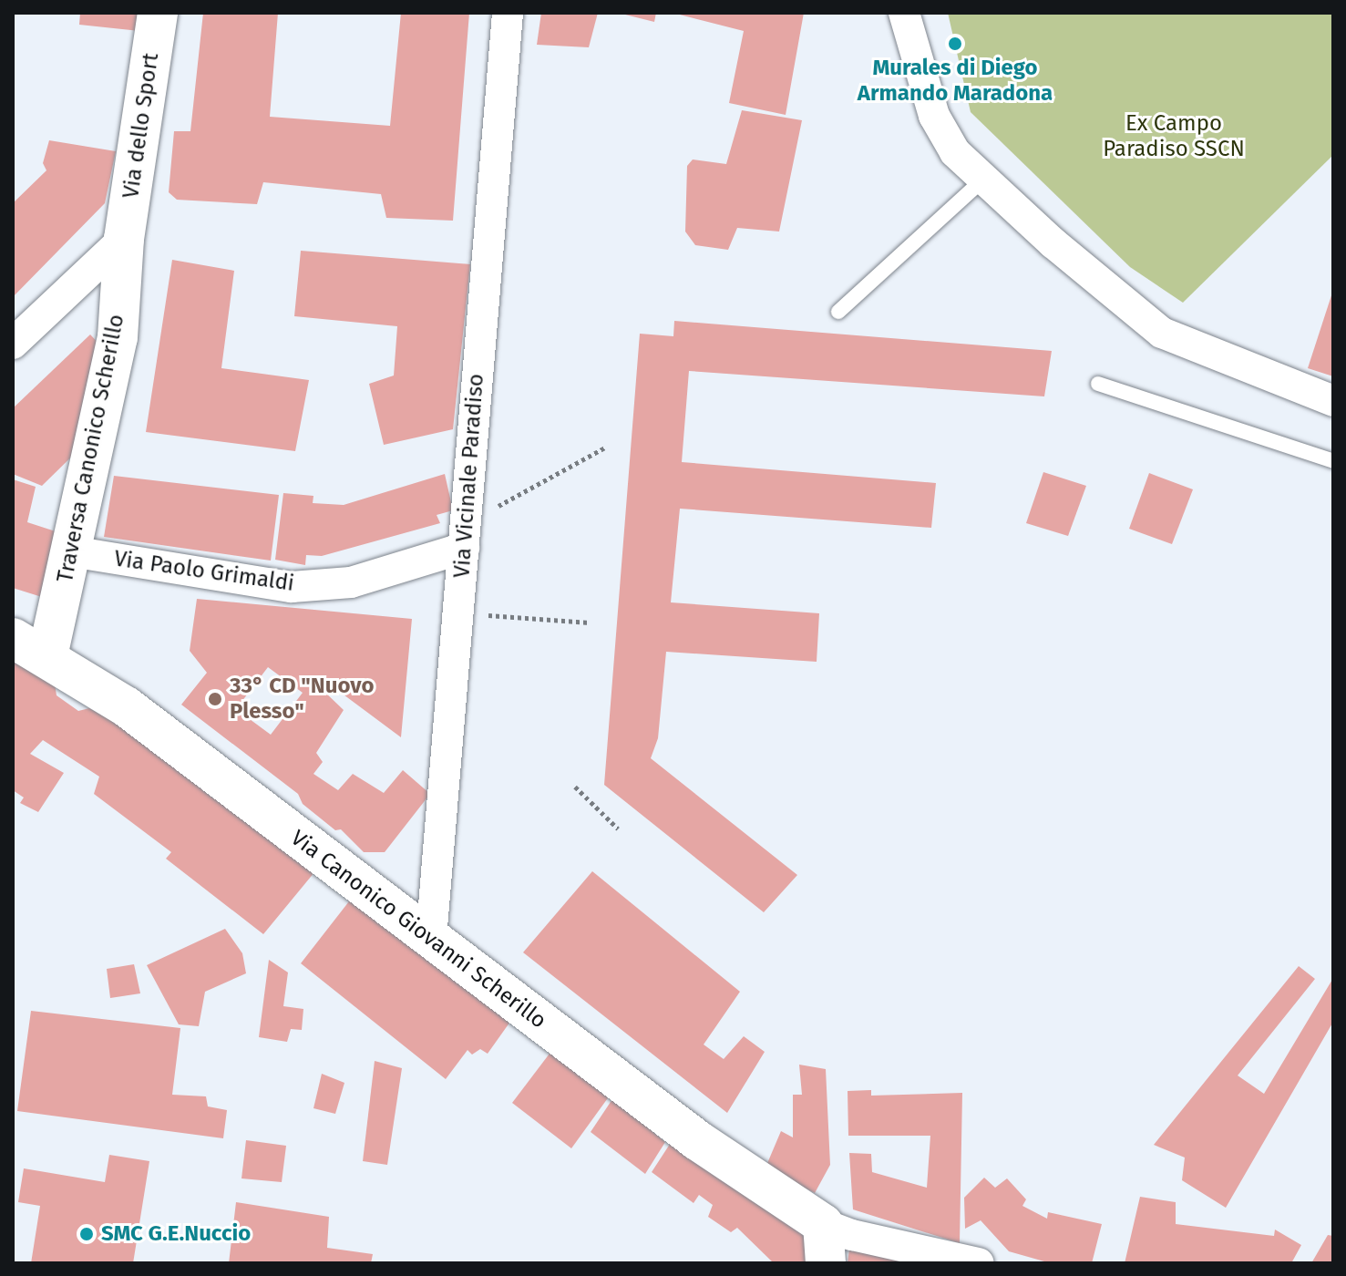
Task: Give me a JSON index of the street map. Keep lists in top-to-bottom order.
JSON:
{
  "streets": {
    "street": [
      "Via dello Sport",
      "Traversa Canonico Scherillo",
      "Via Vicinale Paradiso",
      "Via Paolo Grimaldi",
      "Via Canonico Giovanni Scherillo"
    ]
  },
  "crossings": [
    ["Via dello Sport", "Traversa Canonico Scherillo"],
    ["Traversa Canonico Scherillo", "Via Paolo Grimaldi"],
    ["Traversa Canonico Scherillo", "Via Canonico Giovanni Scherillo"],
    ["Via Vicinale Paradiso", "Via Paolo Grimaldi"],
    ["Via Vicinale Paradiso", "Via Canonico Giovanni Scherillo"]
  ],
  "parks": ["Ex Campo Paradiso SSCN"],
  "places": ["Murales di Diego Armando Maradona", "33° CD \"Nuovo Plesso\"", "SMC G.E.Nuccio"]
}
